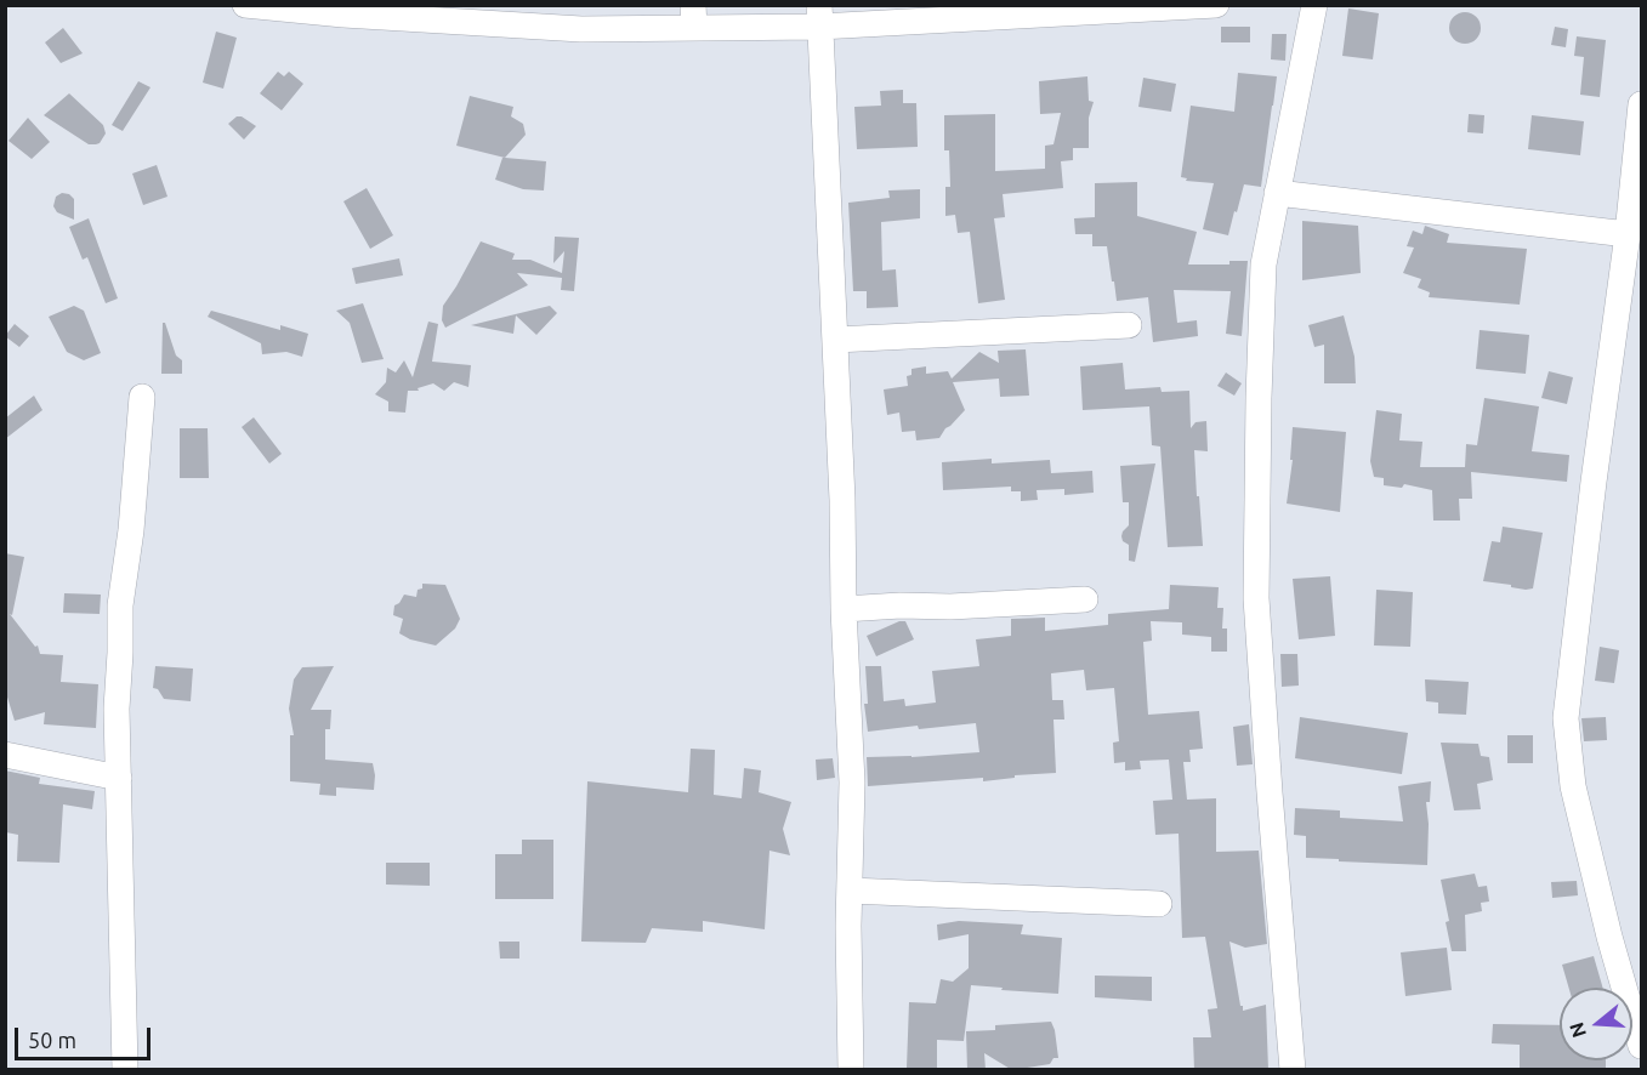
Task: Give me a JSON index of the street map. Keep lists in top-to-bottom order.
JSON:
{
  "scale_bar": "50 m",
  "north": "left"
}
